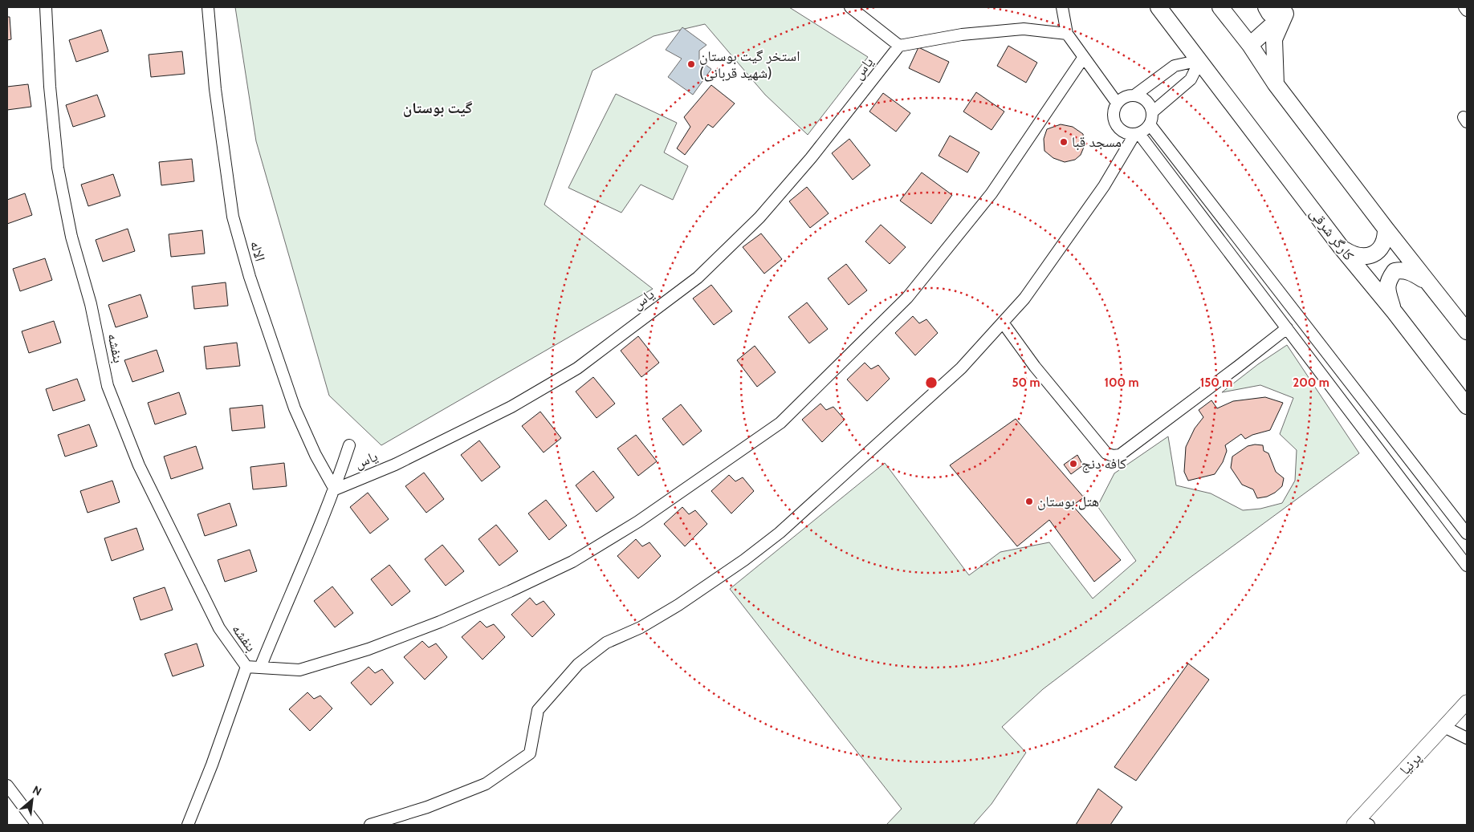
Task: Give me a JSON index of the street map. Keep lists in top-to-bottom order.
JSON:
{
  "streets": {
    "main road": ["کارگر شرقی"],
    "street": [
      "یاس",
      "الاله",
      "بنفشه",
      "پرنیا"
    ]
  },
  "crossings": [
    ["یاس", "الاله"]
  ],
  "districts": ["گیت بوستان"],
  "places": [
    "استخر گیت بوستان (شهید قربانی)",
    "مسجد قبا",
    "کافه دنج",
    "هتل بوستان"
  ],
  "north": "top right",
  "rings": [
    "50 m",
    "100 m",
    "150 m",
    "200 m"
  ]
}
